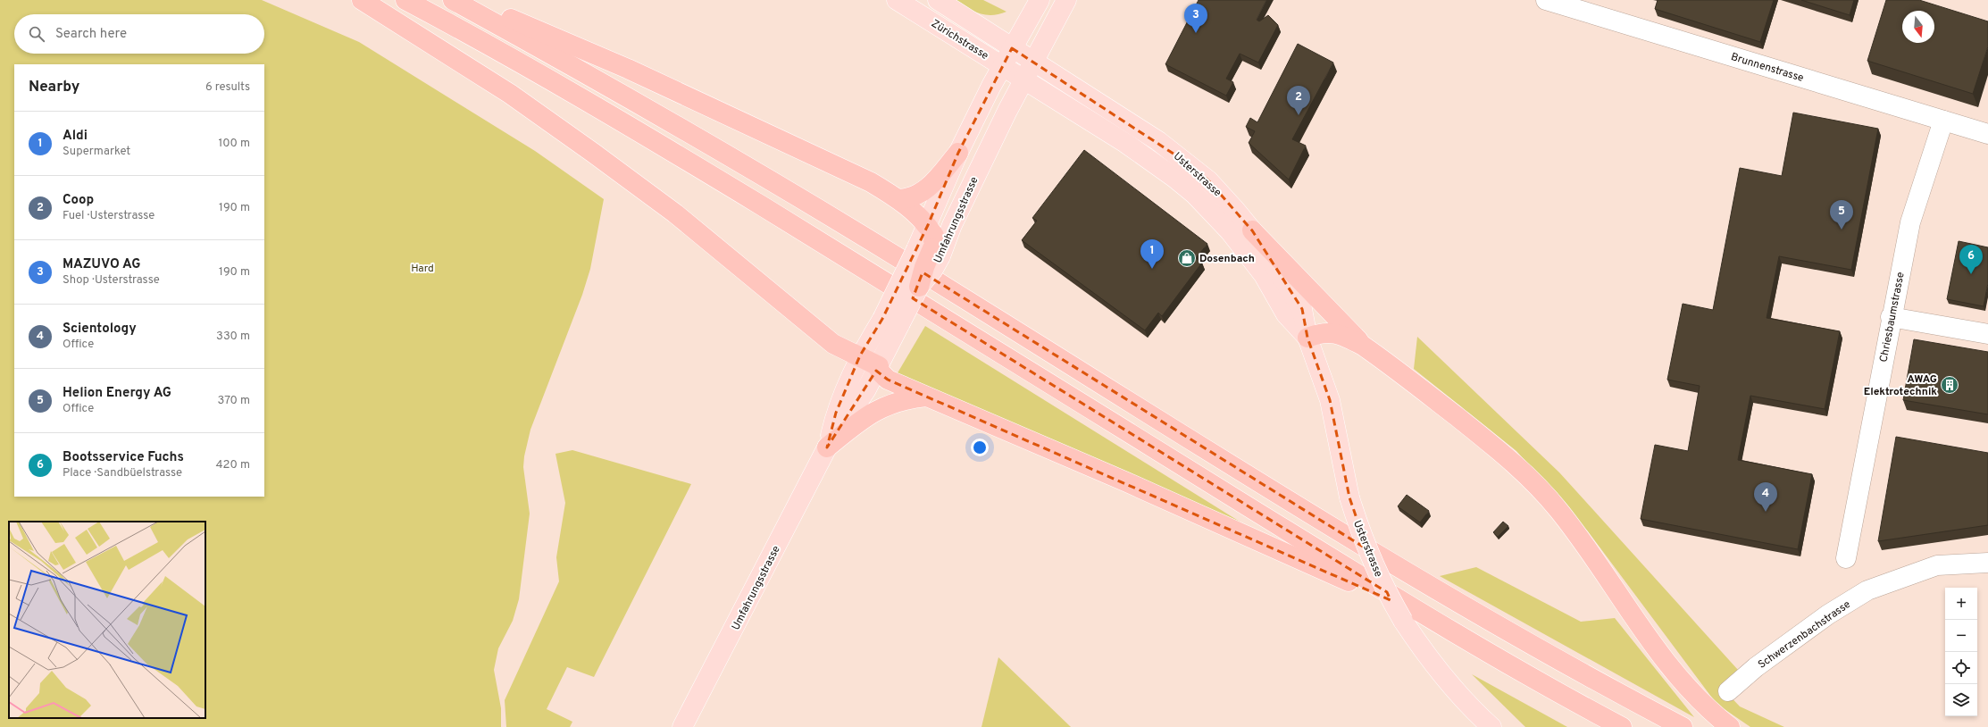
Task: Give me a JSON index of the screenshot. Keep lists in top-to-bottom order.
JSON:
{
  "streets": {
    "main road": ["Zürichstrasse", "Usterstrasse", "Umfahrungsstrasse"],
    "street": ["Brunnenstrasse", "Chriesbaumstrasse", "Schwerzenbachstrasse"]
  },
  "crossings": [
    ["Zürichstrasse", "Usterstrasse"],
    ["Zürichstrasse", "Umfahrungsstrasse"],
    ["Brunnenstrasse", "Chriesbaumstrasse"],
    ["Usterstrasse", "Umfahrungsstrasse"]
  ],
  "parks": ["Hard"],
  "places": {
    "shop": ["Dosenbach"],
    "building": ["AWAG Elektrotechnik"]
  },
  "north": "bottom",
  "page": {
    "pins": [
      "3",
      "2",
      "5",
      "1",
      "6",
      "4"
    ],
    "search": "Search here",
    "heading": ["Nearby", "6 results"],
    "list": [
      {
        "mark": "1",
        "name": "Aldi",
        "note": "Supermarket",
        "value": "100 m"
      },
      {
        "mark": "2",
        "name": "Coop",
        "note": "Fuel · Usterstrasse",
        "value": "190 m"
      },
      {
        "mark": "3",
        "name": "MAZUVO AG",
        "note": "Shop · Usterstrasse",
        "value": "190 m"
      },
      {
        "mark": "4",
        "name": "Scientology",
        "note": "Office",
        "value": "330 m"
      },
      {
        "mark": "5",
        "name": "Helion Energy AG",
        "note": "Office",
        "value": "370 m"
      },
      {
        "mark": "6",
        "name": "Bootsservice Fuchs",
        "note": "Place · Sandbüelstrasse",
        "value": "420 m"
      }
    ],
    "map_buttons": ["+", "−"]
  }
}
